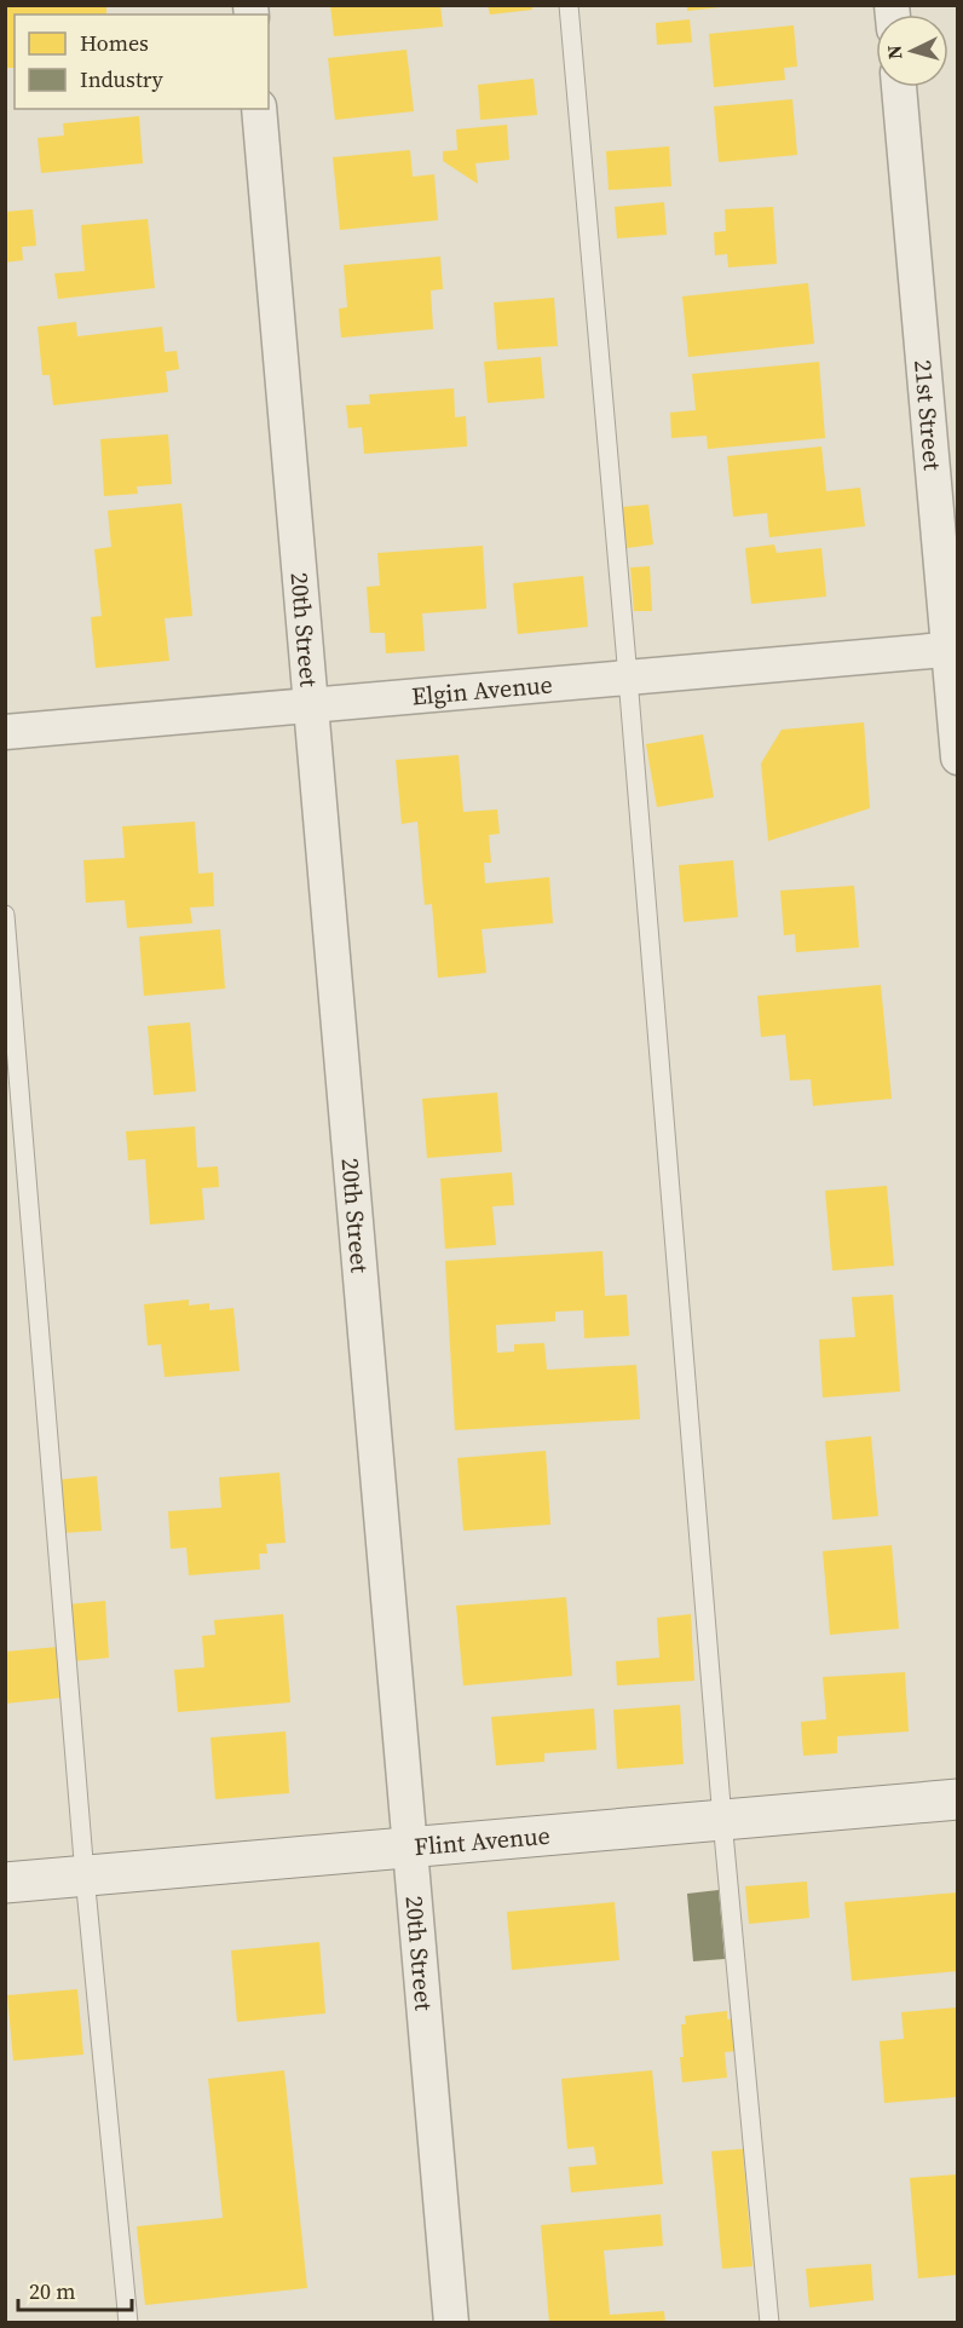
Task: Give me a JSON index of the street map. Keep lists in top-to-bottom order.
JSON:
{
  "streets": {
    "street": [
      "21st Street",
      "20th Street",
      "Elgin Avenue",
      "Flint Avenue"
    ]
  },
  "crossings": [
    ["21st Street", "Elgin Avenue"],
    ["20th Street", "Elgin Avenue"],
    ["20th Street", "Flint Avenue"]
  ],
  "legend": ["Homes", "Industry"],
  "scale_bar": "20 m",
  "north": "left"
}
